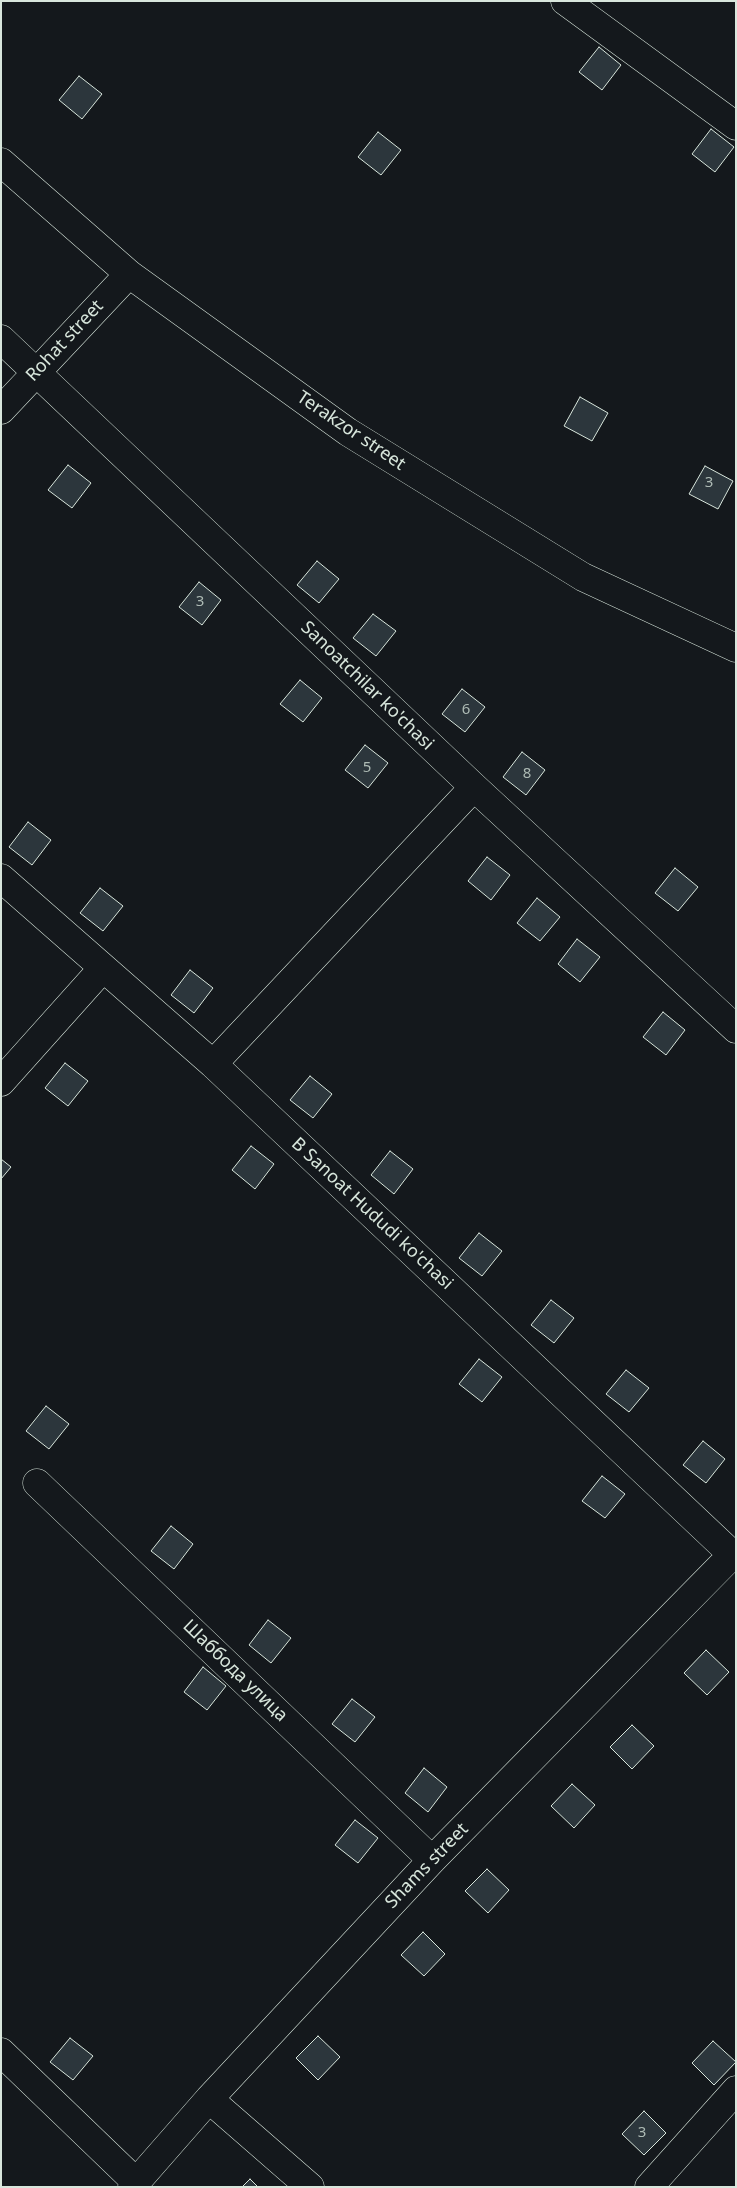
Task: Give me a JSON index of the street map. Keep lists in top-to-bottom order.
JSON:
{
  "streets": {
    "street": [
      "Rohat street",
      "Terakzor street",
      "Sanoatchilar ko'chasi",
      "B Sanoat Hududi ko'chasi",
      "Шаббода улица",
      "Shams street"
    ]
  },
  "crossings": [
    ["Rohat street", "Terakzor street"],
    ["Rohat street", "Sanoatchilar ko'chasi"],
    ["B Sanoat Hududi ko'chasi", "Shams street"],
    ["Шаббода улица", "Shams street"]
  ],
  "house_numbers": [
    "3",
    "3",
    "6",
    "5",
    "8",
    "3"
  ]
}
